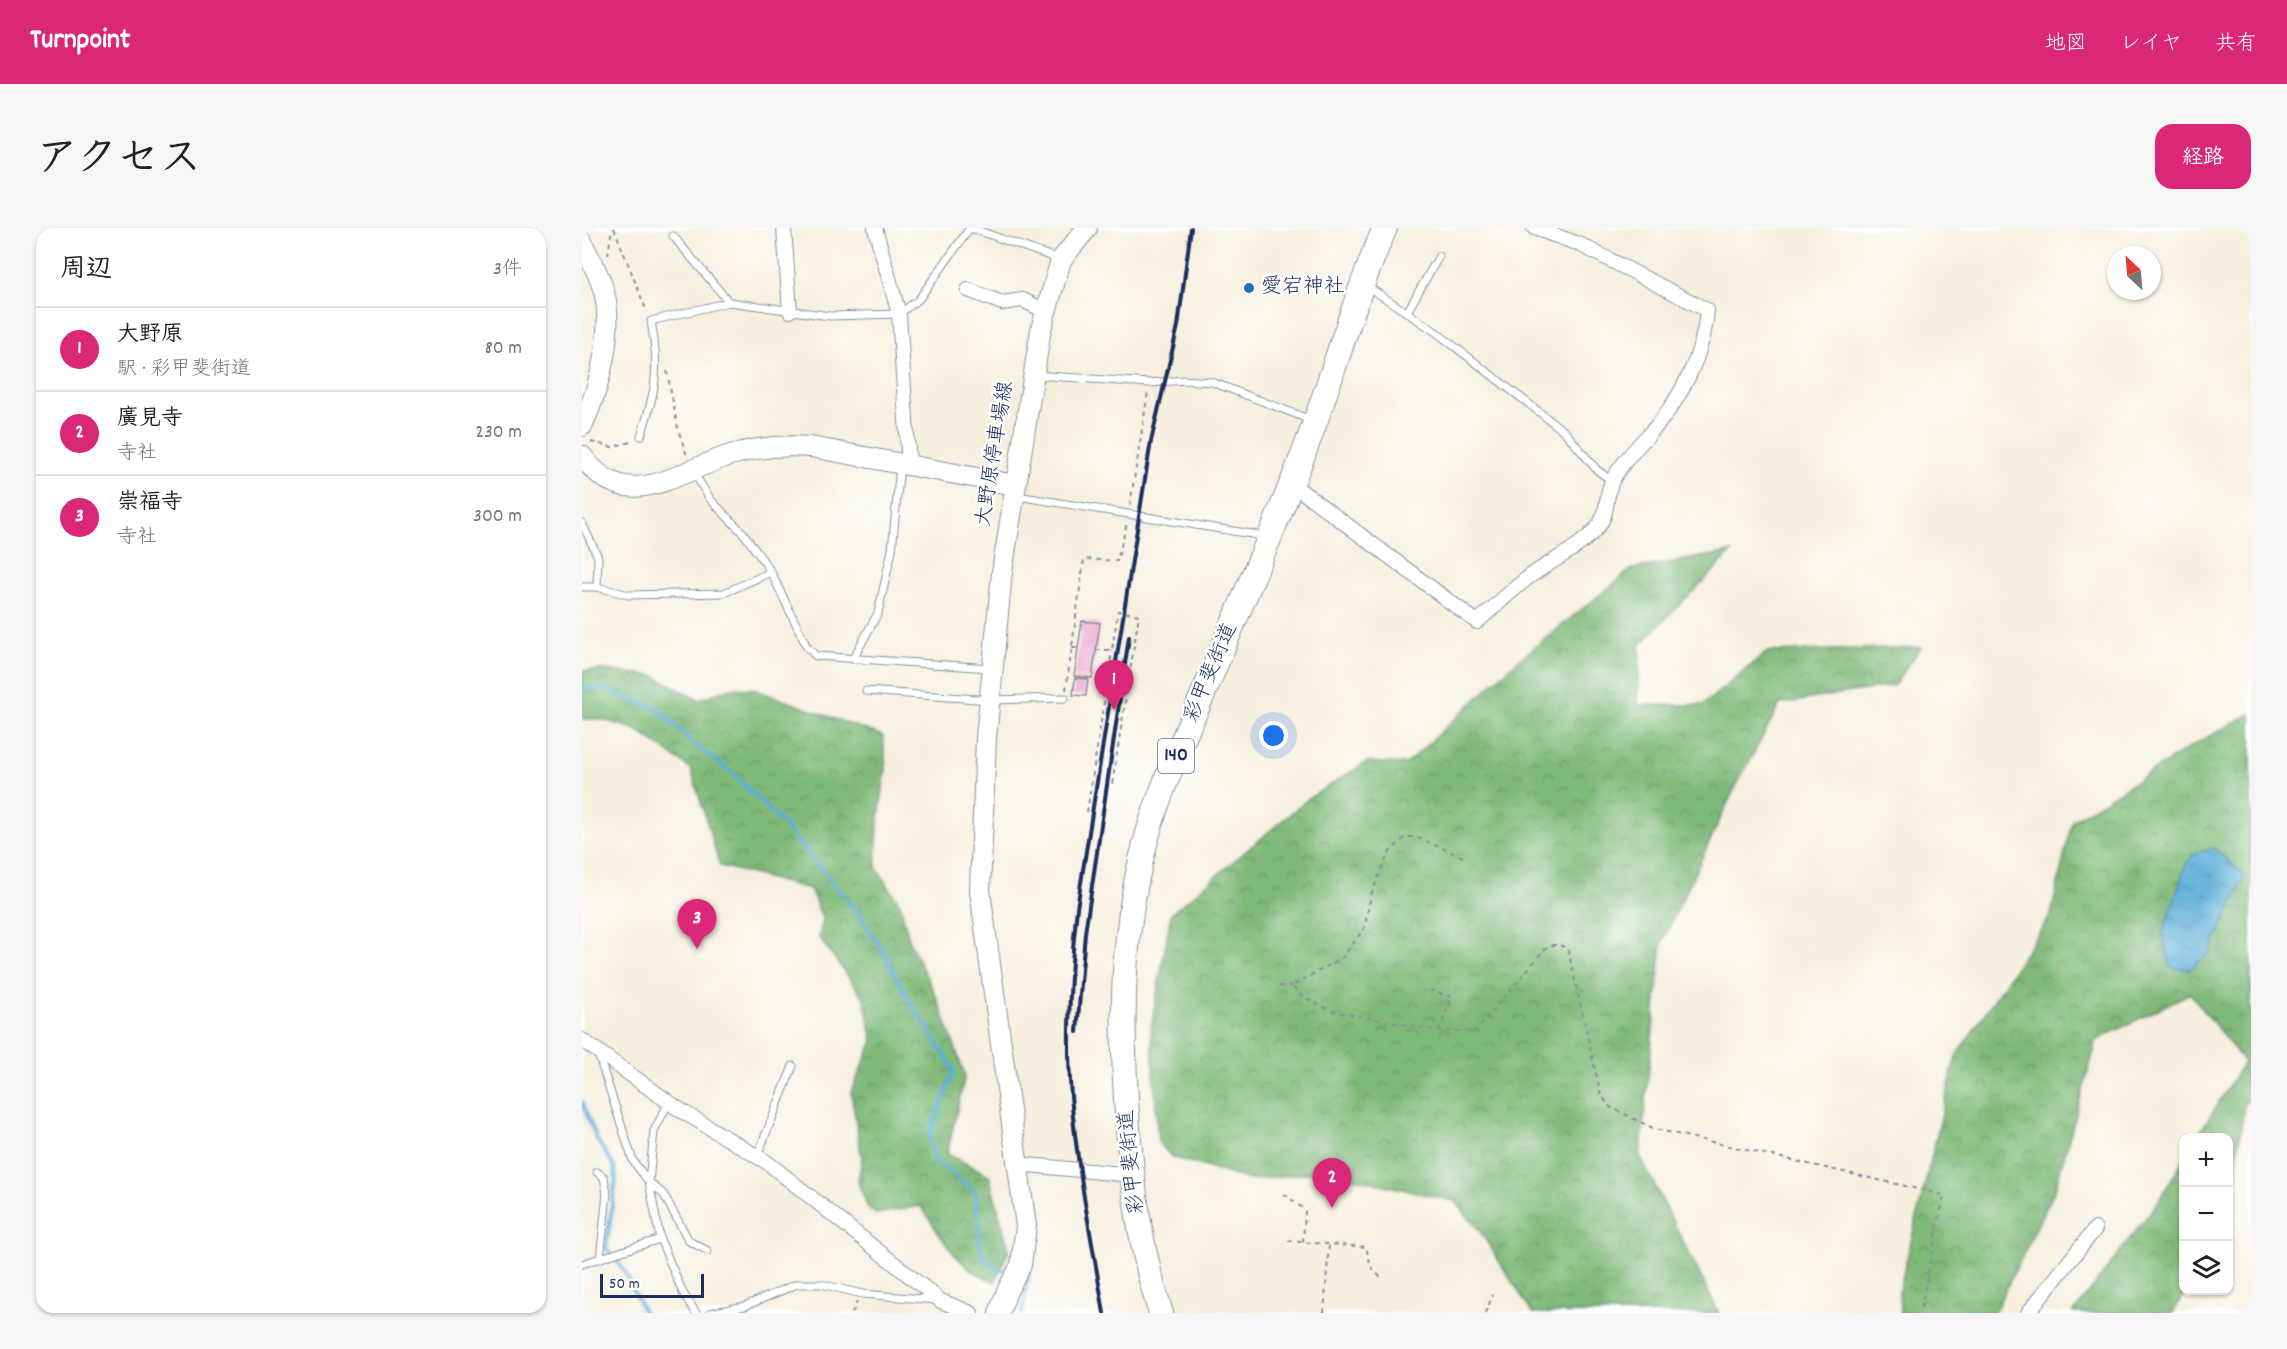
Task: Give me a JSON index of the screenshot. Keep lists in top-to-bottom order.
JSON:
{
  "streets": {
    "highway": ["彩甲斐街道", "140"],
    "street": ["大野原停車場線"]
  },
  "places": ["愛宕神社"],
  "scale_bar": "50 m",
  "north": "top left",
  "page": {
    "header": "Turnpoint",
    "nav": ["地図", "レイヤ", "共有"],
    "title": "アクセス",
    "buttons": "経路",
    "heading": ["周辺", "3件"],
    "list": [
      {
        "mark": "1",
        "name": "大野原",
        "note": "駅 · 彩甲斐街道",
        "value": "80 m"
      },
      {
        "mark": "2",
        "name": "廣見寺",
        "note": "寺社",
        "value": "230 m"
      },
      {
        "mark": "3",
        "name": "崇福寺",
        "note": "寺社",
        "value": "300 m"
      }
    ],
    "pins": ["1", "3", "2"],
    "map_buttons": ["+", "−"],
    "scale": "50 m"
  }
}
